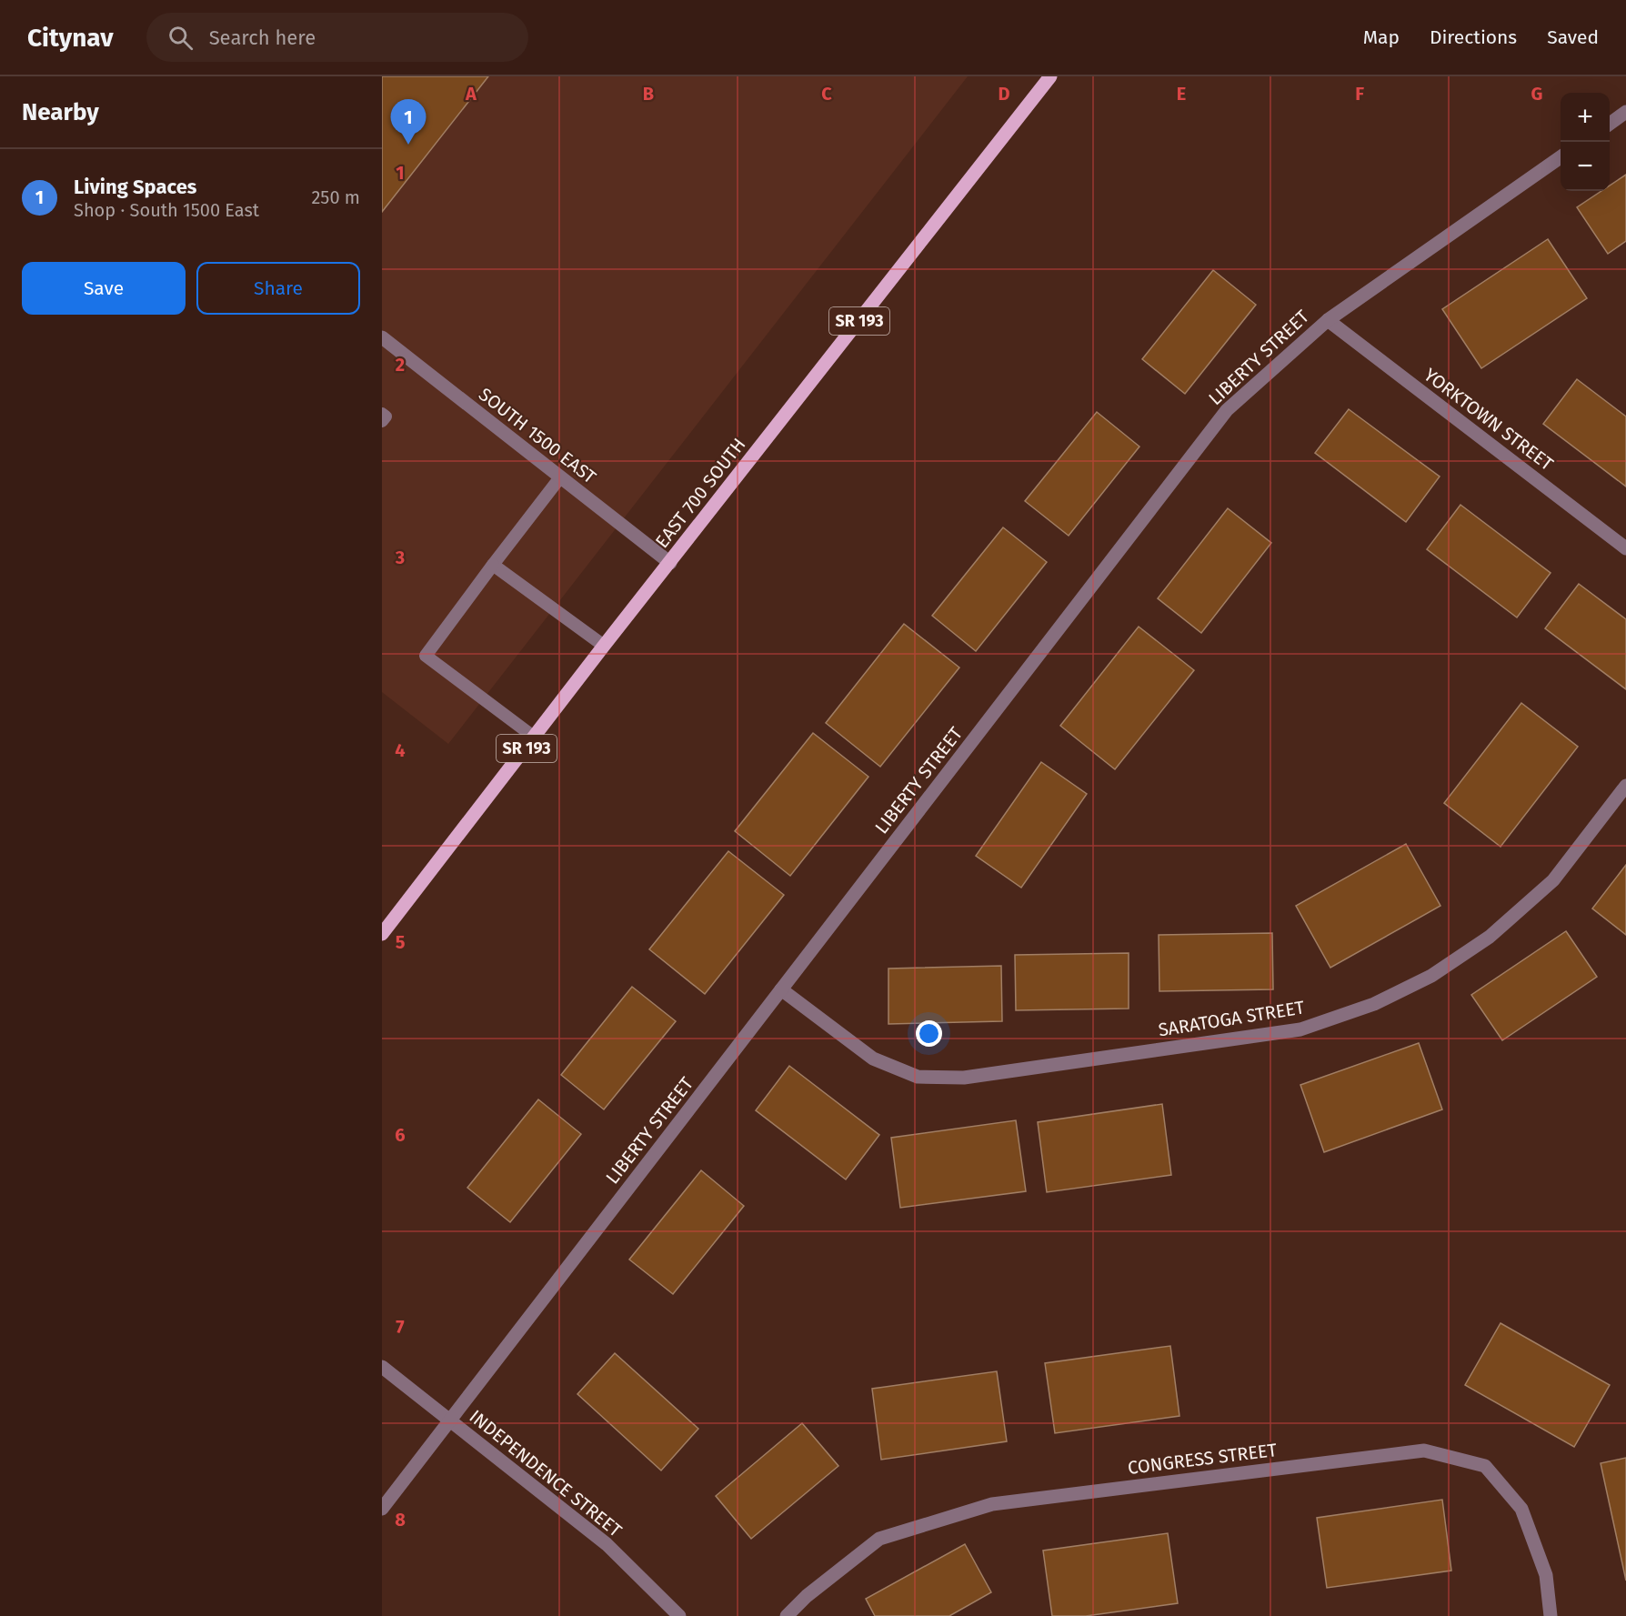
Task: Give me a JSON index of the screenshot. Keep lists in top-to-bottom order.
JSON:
{
  "streets": {
    "main road": ["SR 193", "EAST 700 SOUTH"],
    "street": [
      "LIBERTY STREET",
      "YORKTOWN STREET",
      "SOUTH 1500 EAST",
      "SARATOGA STREET",
      "CONGRESS STREET",
      "INDEPENDENCE STREET"
    ]
  },
  "crossings": [
    ["LIBERTY STREET", "YORKTOWN STREET"],
    ["LIBERTY STREET", "SARATOGA STREET"],
    ["LIBERTY STREET", "INDEPENDENCE STREET"],
    ["SOUTH 1500 EAST", "EAST 700 SOUTH"]
  ],
  "page": {
    "header": "Citynav",
    "search": "Search here",
    "nav": ["Map", "Directions", "Saved"],
    "heading": "Nearby",
    "map_buttons": ["+", "−"],
    "pins": "1",
    "list": [
      {
        "mark": "1",
        "name": "Living Spaces",
        "note": "Shop · South 1500 East",
        "value": "250 m"
      }
    ],
    "buttons": ["Save", "Share"]
  },
  "grid": {
    "columns": [
      "A",
      "B",
      "C",
      "D",
      "E",
      "F",
      "G"
    ],
    "rows": [
      "1",
      "2",
      "3",
      "4",
      "5",
      "6",
      "7",
      "8"
    ]
  }
}
